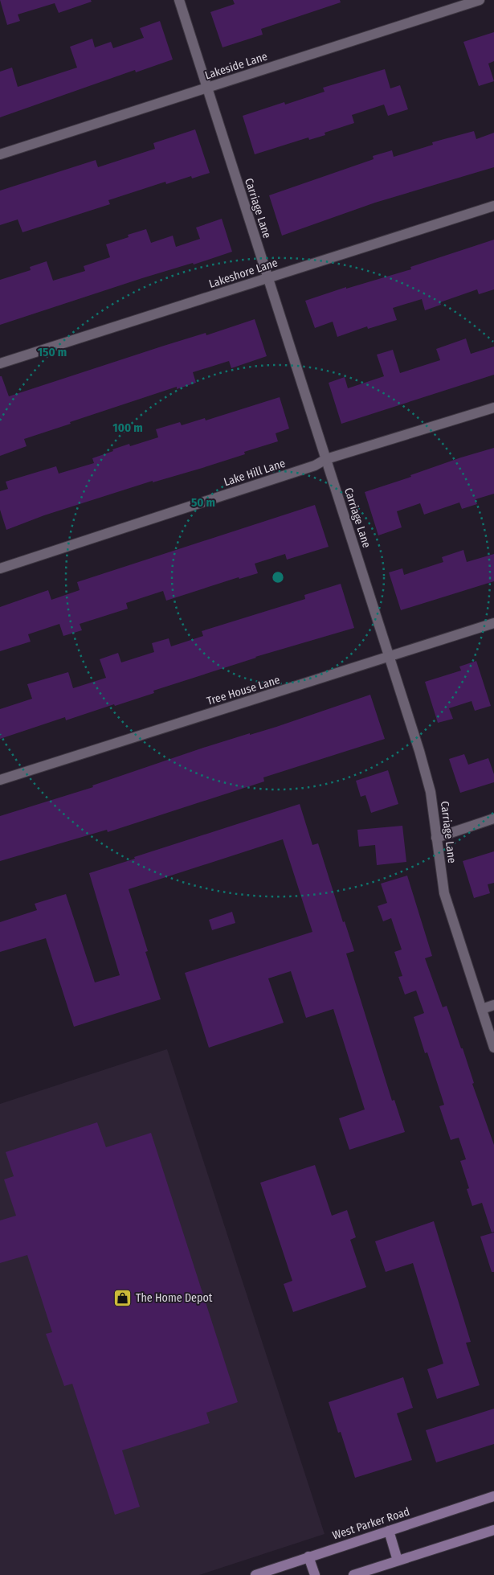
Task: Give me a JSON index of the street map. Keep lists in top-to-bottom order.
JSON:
{
  "streets": {
    "main road": ["West Parker Road"],
    "street": [
      "Lakeside Lane",
      "Carriage Lane",
      "Lakeshore Lane",
      "Lake Hill Lane",
      "Tree House Lane"
    ]
  },
  "crossings": [
    ["Lakeside Lane", "Carriage Lane"],
    ["Carriage Lane", "Lakeshore Lane"],
    ["Carriage Lane", "Lake Hill Lane"],
    ["Carriage Lane", "Tree House Lane"]
  ],
  "places": {
    "shop": ["The Home Depot"]
  },
  "rings": ["150 m", "100 m", "50 m"]
}
